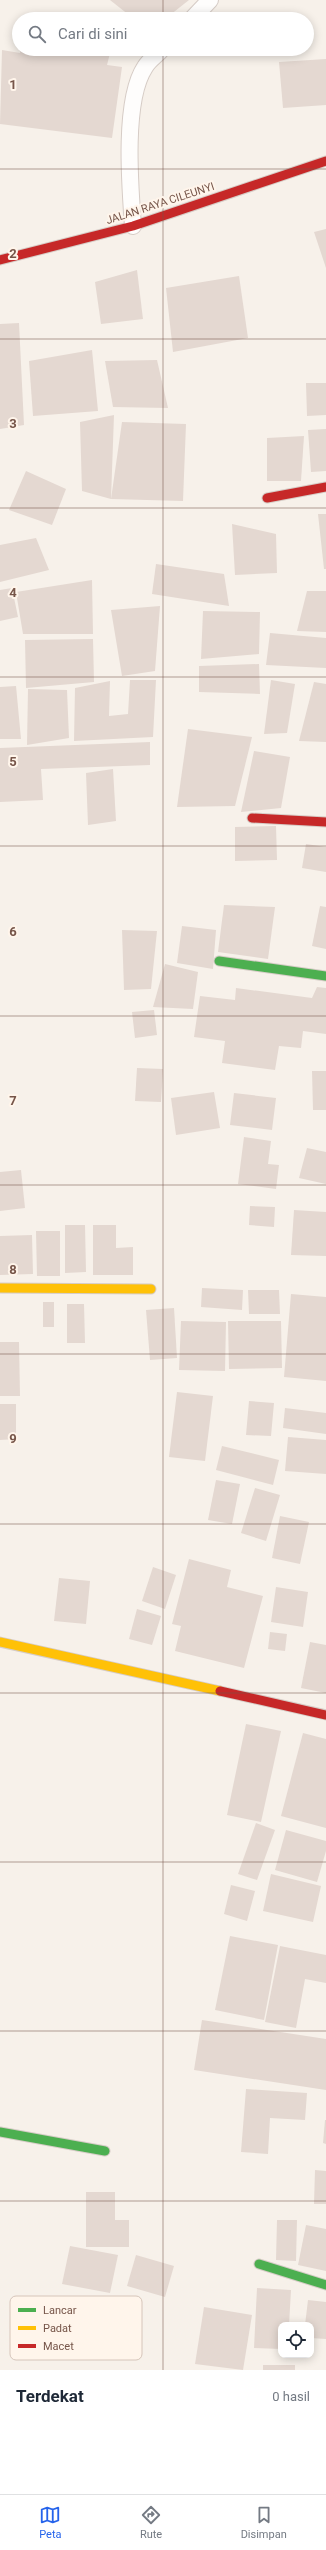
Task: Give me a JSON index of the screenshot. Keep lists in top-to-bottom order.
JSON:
{
  "streets": {
    "main road": ["JALAN RAYA CILEUNYI"]
  },
  "legend": ["Lancar", "Padat", "Macet"],
  "page": {
    "search": "Cari di sini",
    "heading": ["Terdekat", "0 hasil"],
    "nav": ["Peta", "Rute", "Disimpan"]
  },
  "grid": {
    "rows": [
      "1",
      "2",
      "3",
      "4",
      "5",
      "6",
      "7",
      "8",
      "9"
    ]
  }
}
